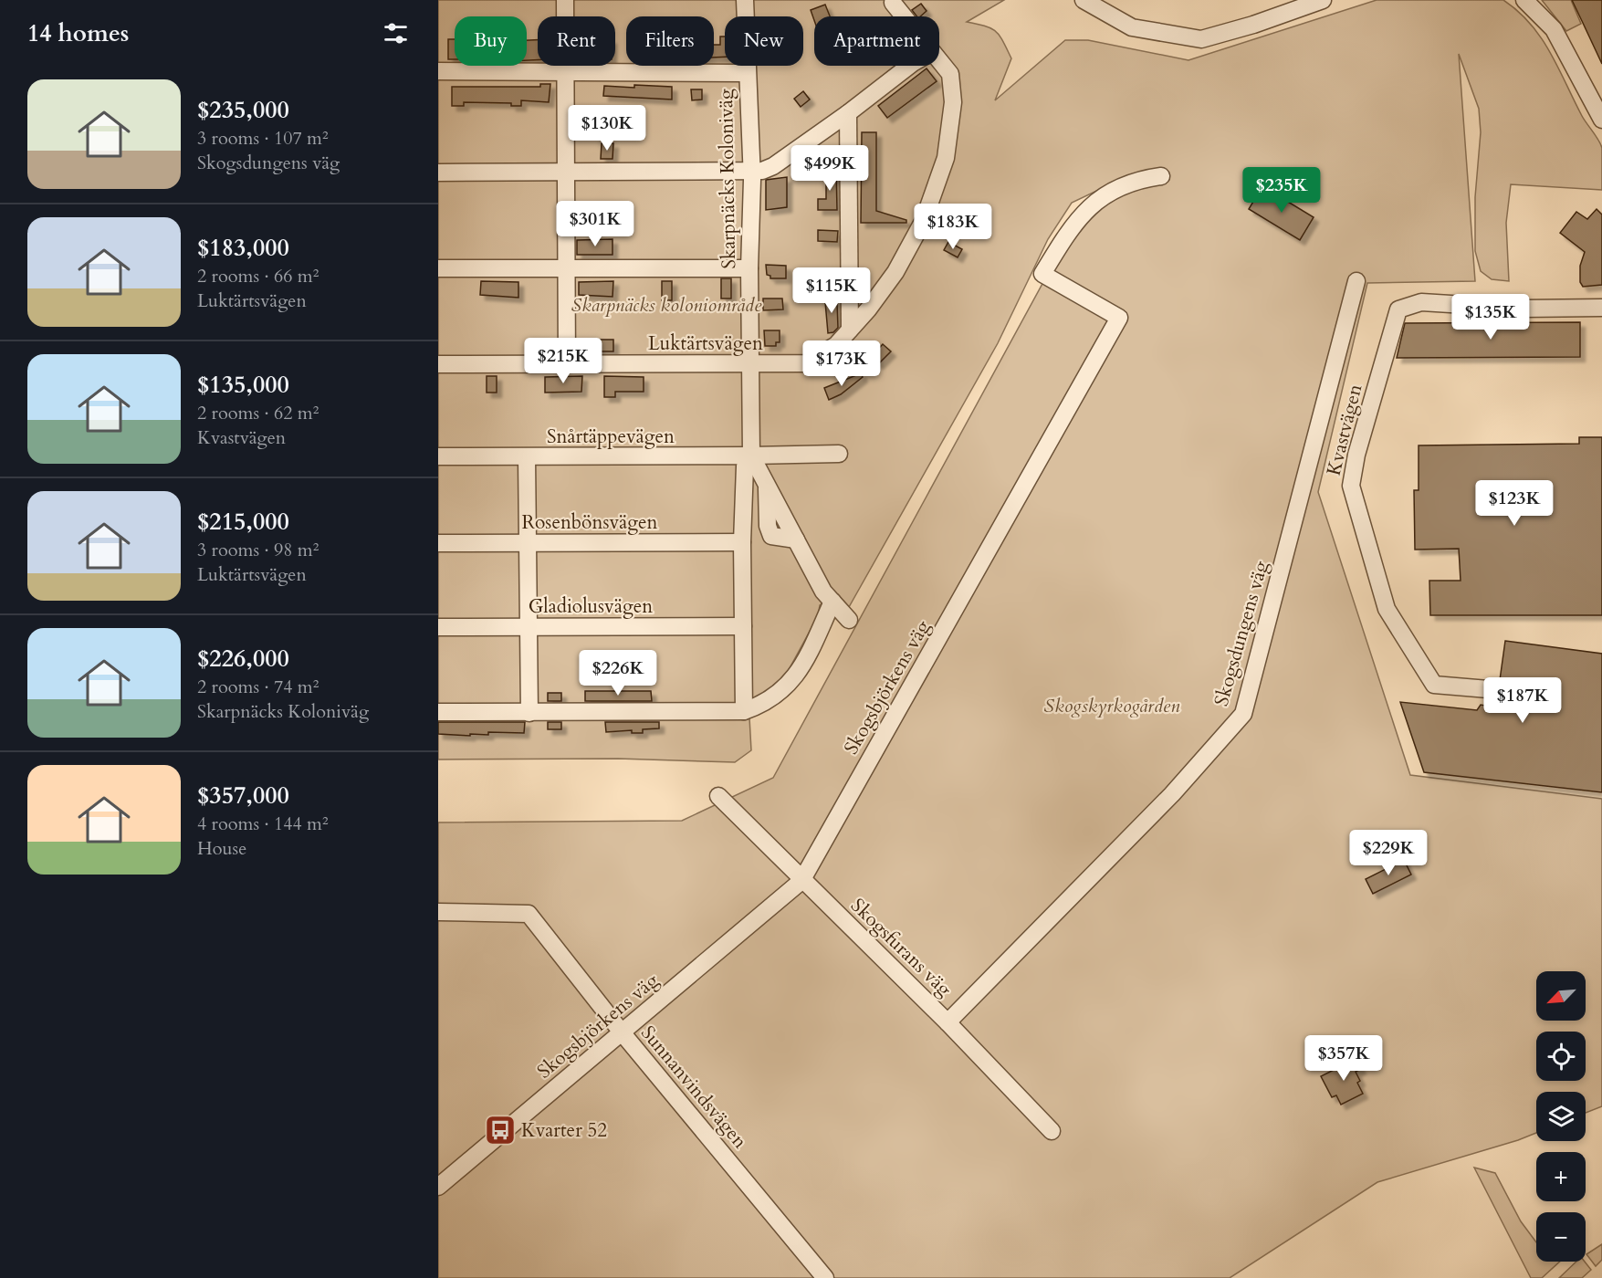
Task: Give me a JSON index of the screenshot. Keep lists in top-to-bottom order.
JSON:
{
  "streets": {
    "street": [
      "Skarpnäcks Koloniväg",
      "Luktärtsvägen",
      "Kvastvägen",
      "Snårtäppevägen",
      "Rosenbönsvägen",
      "Gladiolusvägen",
      "Skogsdungens väg",
      "Skogsbjörkens väg",
      "Skogsfurans väg",
      "Sunnanvindsvägen"
    ]
  },
  "crossings": [
    ["Skarpnäcks Koloniväg", "Luktärtsvägen"],
    ["Skarpnäcks Koloniväg", "Snårtäppevägen"],
    ["Skarpnäcks Koloniväg", "Rosenbönsvägen"],
    ["Skarpnäcks Koloniväg", "Gladiolusvägen"],
    ["Skogsdungens väg", "Skogsfurans väg"],
    ["Skogsbjörkens väg", "Skogsfurans väg"],
    ["Skogsbjörkens väg", "Sunnanvindsvägen"]
  ],
  "parks": ["Skarpnäcks koloniområde", "Skogskyrkogården"],
  "places": {
    "bus stop": ["Kvarter 52"]
  },
  "north": "bottom left",
  "page": {
    "heading": "14 homes",
    "chip": [
      "Buy",
      "Rent",
      "Filters",
      "New",
      "Apartment"
    ],
    "list": [
      {
        "name": "$235,000",
        "note": "3 rooms · 107 m² · Skogsdungens väg"
      },
      {
        "name": "$183,000",
        "note": "2 rooms · 66 m² · Luktärtsvägen"
      },
      {
        "name": "$135,000",
        "note": "2 rooms · 62 m² · Kvastvägen"
      },
      {
        "name": "$215,000",
        "note": "3 rooms · 98 m² · Luktärtsvägen"
      },
      {
        "name": "$226,000",
        "note": "2 rooms · 74 m² · Skarpnäcks Koloniväg"
      },
      {
        "name": "$357,000",
        "note": "4 rooms · 144 m² · House"
      }
    ],
    "price": [
      "$130K",
      "$499K",
      "$235K",
      "$301K",
      "$183K",
      "$115K",
      "$135K",
      "$215K",
      "$173K",
      "$123K",
      "$226K",
      "$187K",
      "$229K",
      "$357K"
    ],
    "map_buttons": ["+", "−"]
  }
}
